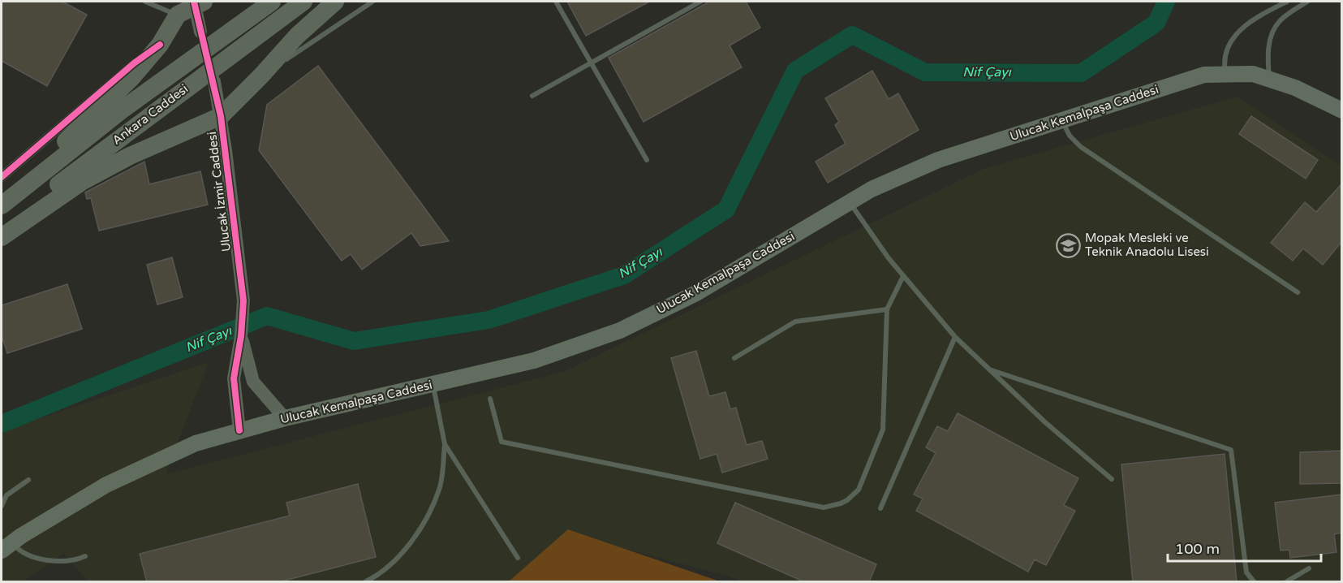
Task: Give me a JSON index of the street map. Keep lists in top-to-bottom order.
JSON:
{
  "streets": {
    "highway": ["Ankara Caddesi"],
    "main road": ["Ulucak Kemalpaşa Caddesi"],
    "street": ["Ulucak İzmir Caddesi"]
  },
  "water": ["Nif Çayı"],
  "places": {
    "school or university": ["Mopak Mesleki ve Teknik Anadolu Lisesi"]
  },
  "scale_bar": "100 m"
}
